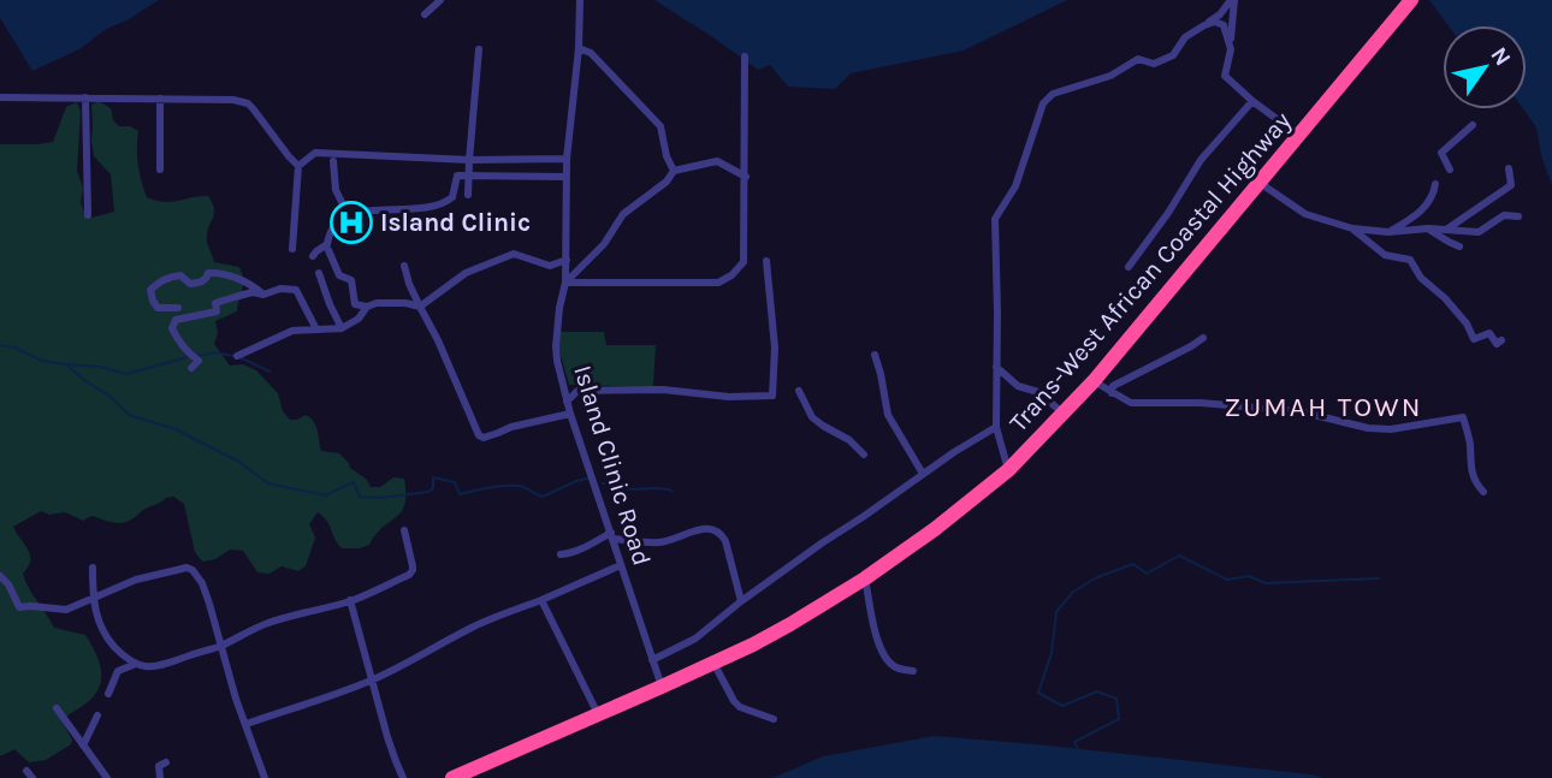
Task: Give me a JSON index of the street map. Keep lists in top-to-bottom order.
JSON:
{
  "streets": {
    "highway": ["Trans-West African Coastal Highway"],
    "street": ["Island Clinic Road"]
  },
  "crossings": [
    ["Trans-West African Coastal Highway", "Island Clinic Road"]
  ],
  "districts": ["ZUMAH TOWN"],
  "places": {
    "hospital": ["Island Clinic"]
  },
  "north": "top right"
}
